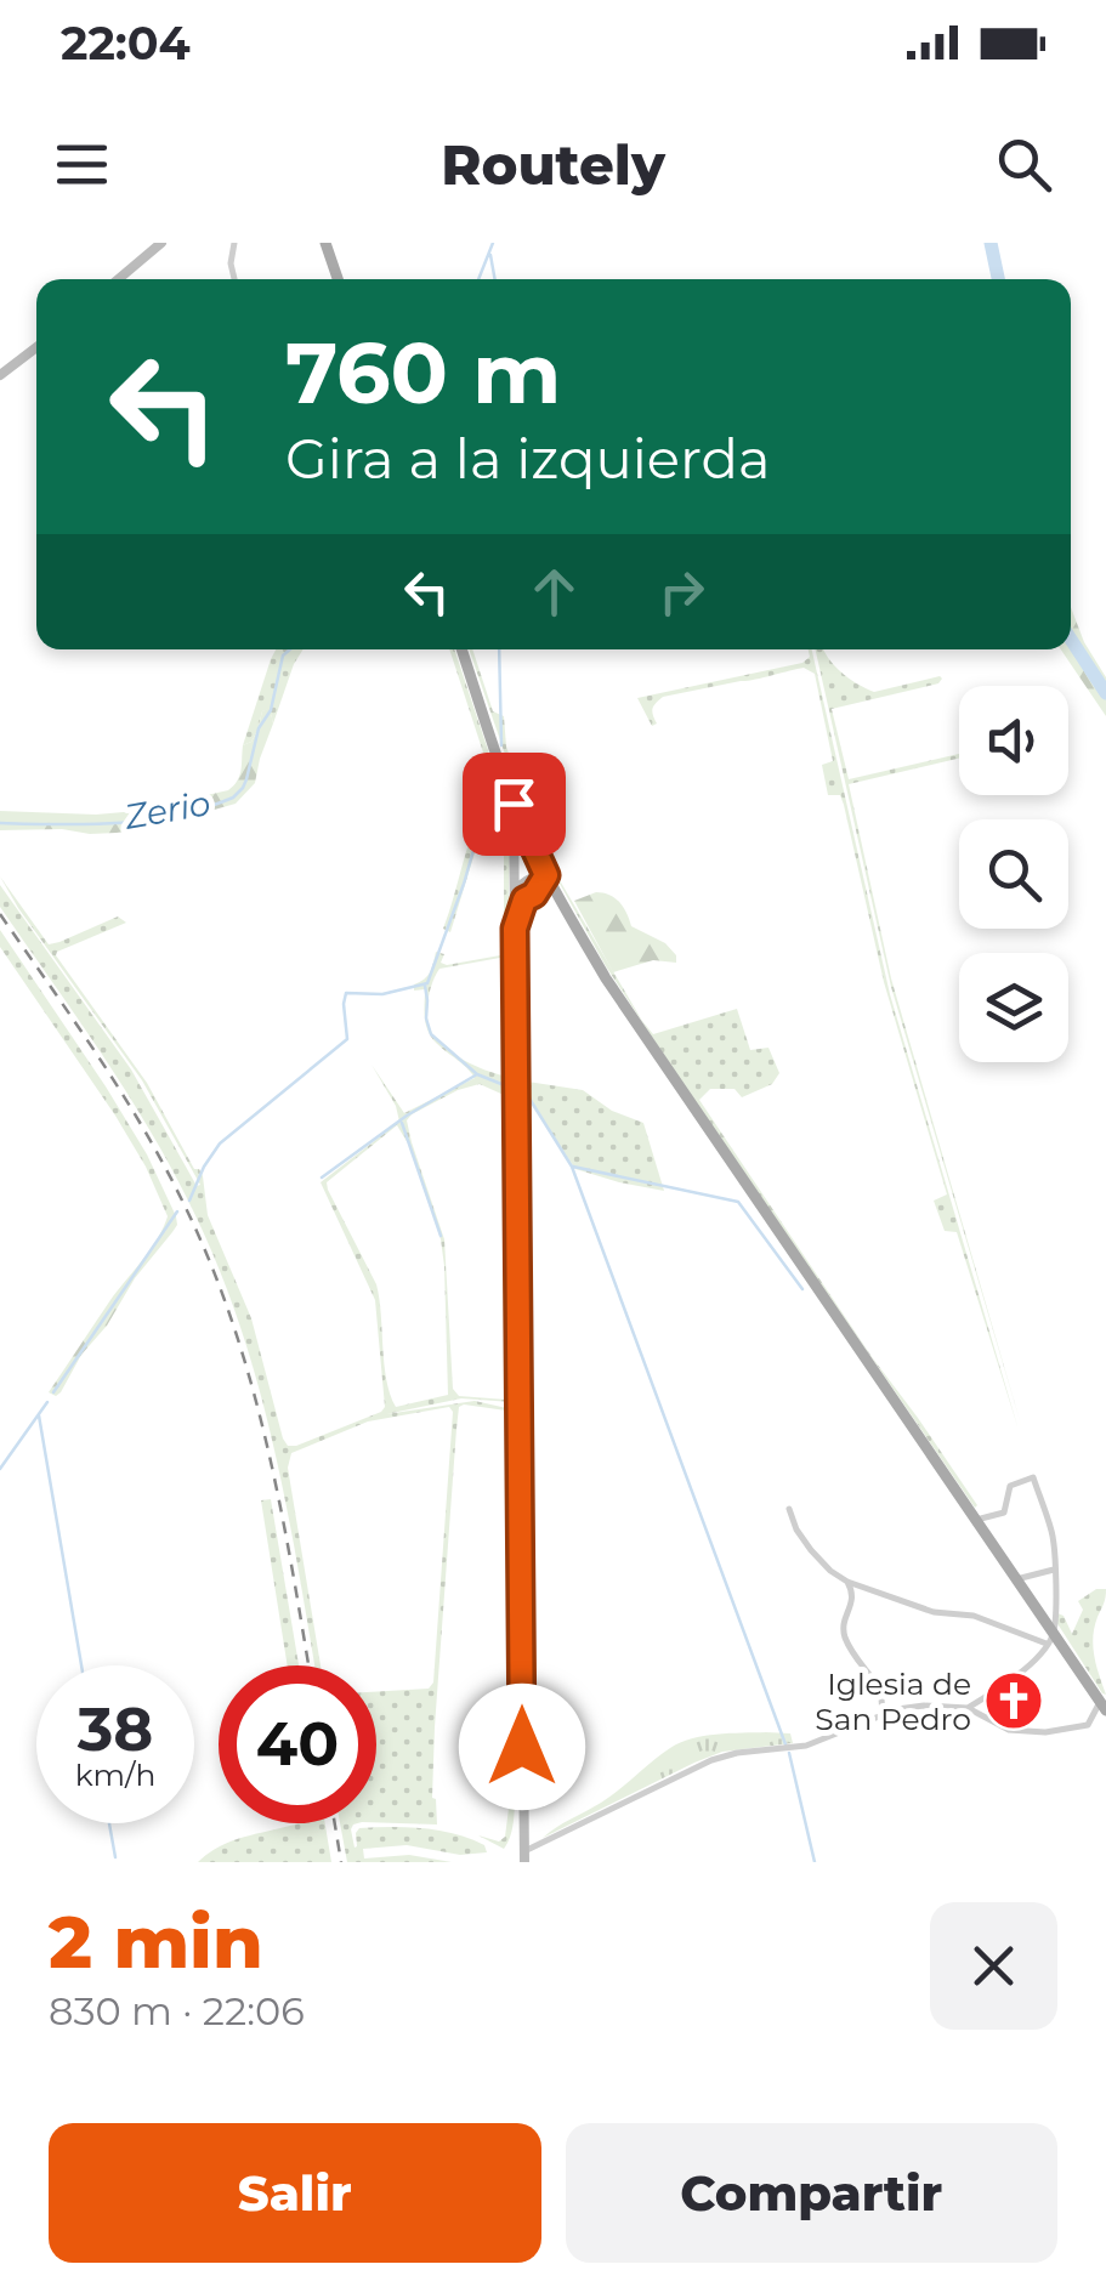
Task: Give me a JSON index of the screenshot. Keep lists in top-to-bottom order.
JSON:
{
  "water": ["Zerio"],
  "places": {
    "church": ["Iglesia de San Pedro"]
  },
  "page": {
    "status": "22:04",
    "header": "Routely",
    "turn": ["760 m", "Gira a la izquierda"],
    "speed": "38 km/h",
    "limit": "40",
    "heading": ["2 min", "830 m · 22:06"],
    "buttons": ["Salir", "Compartir"]
  }
}
